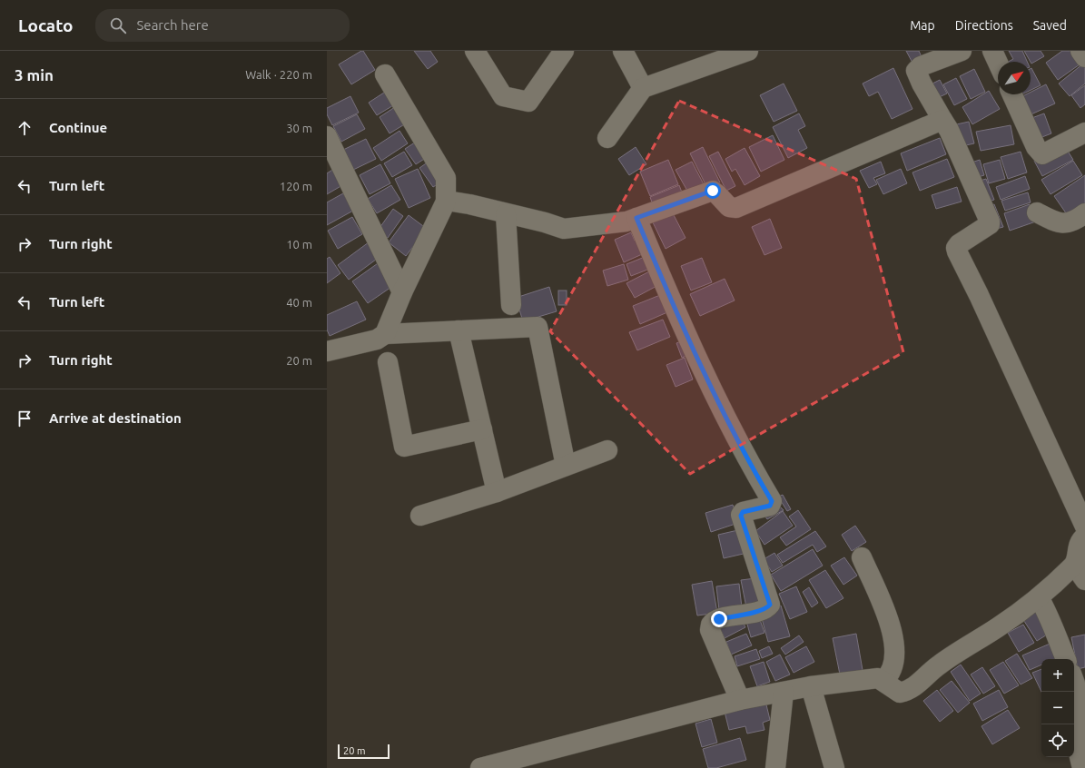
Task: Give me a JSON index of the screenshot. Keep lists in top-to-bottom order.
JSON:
{
  "scale_bar": "20 m",
  "north": "top right",
  "page": {
    "header": "Locato",
    "search": "Search here",
    "nav": ["Map", "Directions", "Saved"],
    "heading": ["3 min", "Walk · 220 m"],
    "list": [
      ["Continue", "30 m"],
      ["Turn left", "120 m"],
      ["Turn right", "10 m"],
      ["Turn left", "40 m"],
      ["Turn right", "20 m"],
      "Arrive at destination"
    ],
    "map_buttons": ["+", "−"],
    "scale": "20 m"
  }
}
